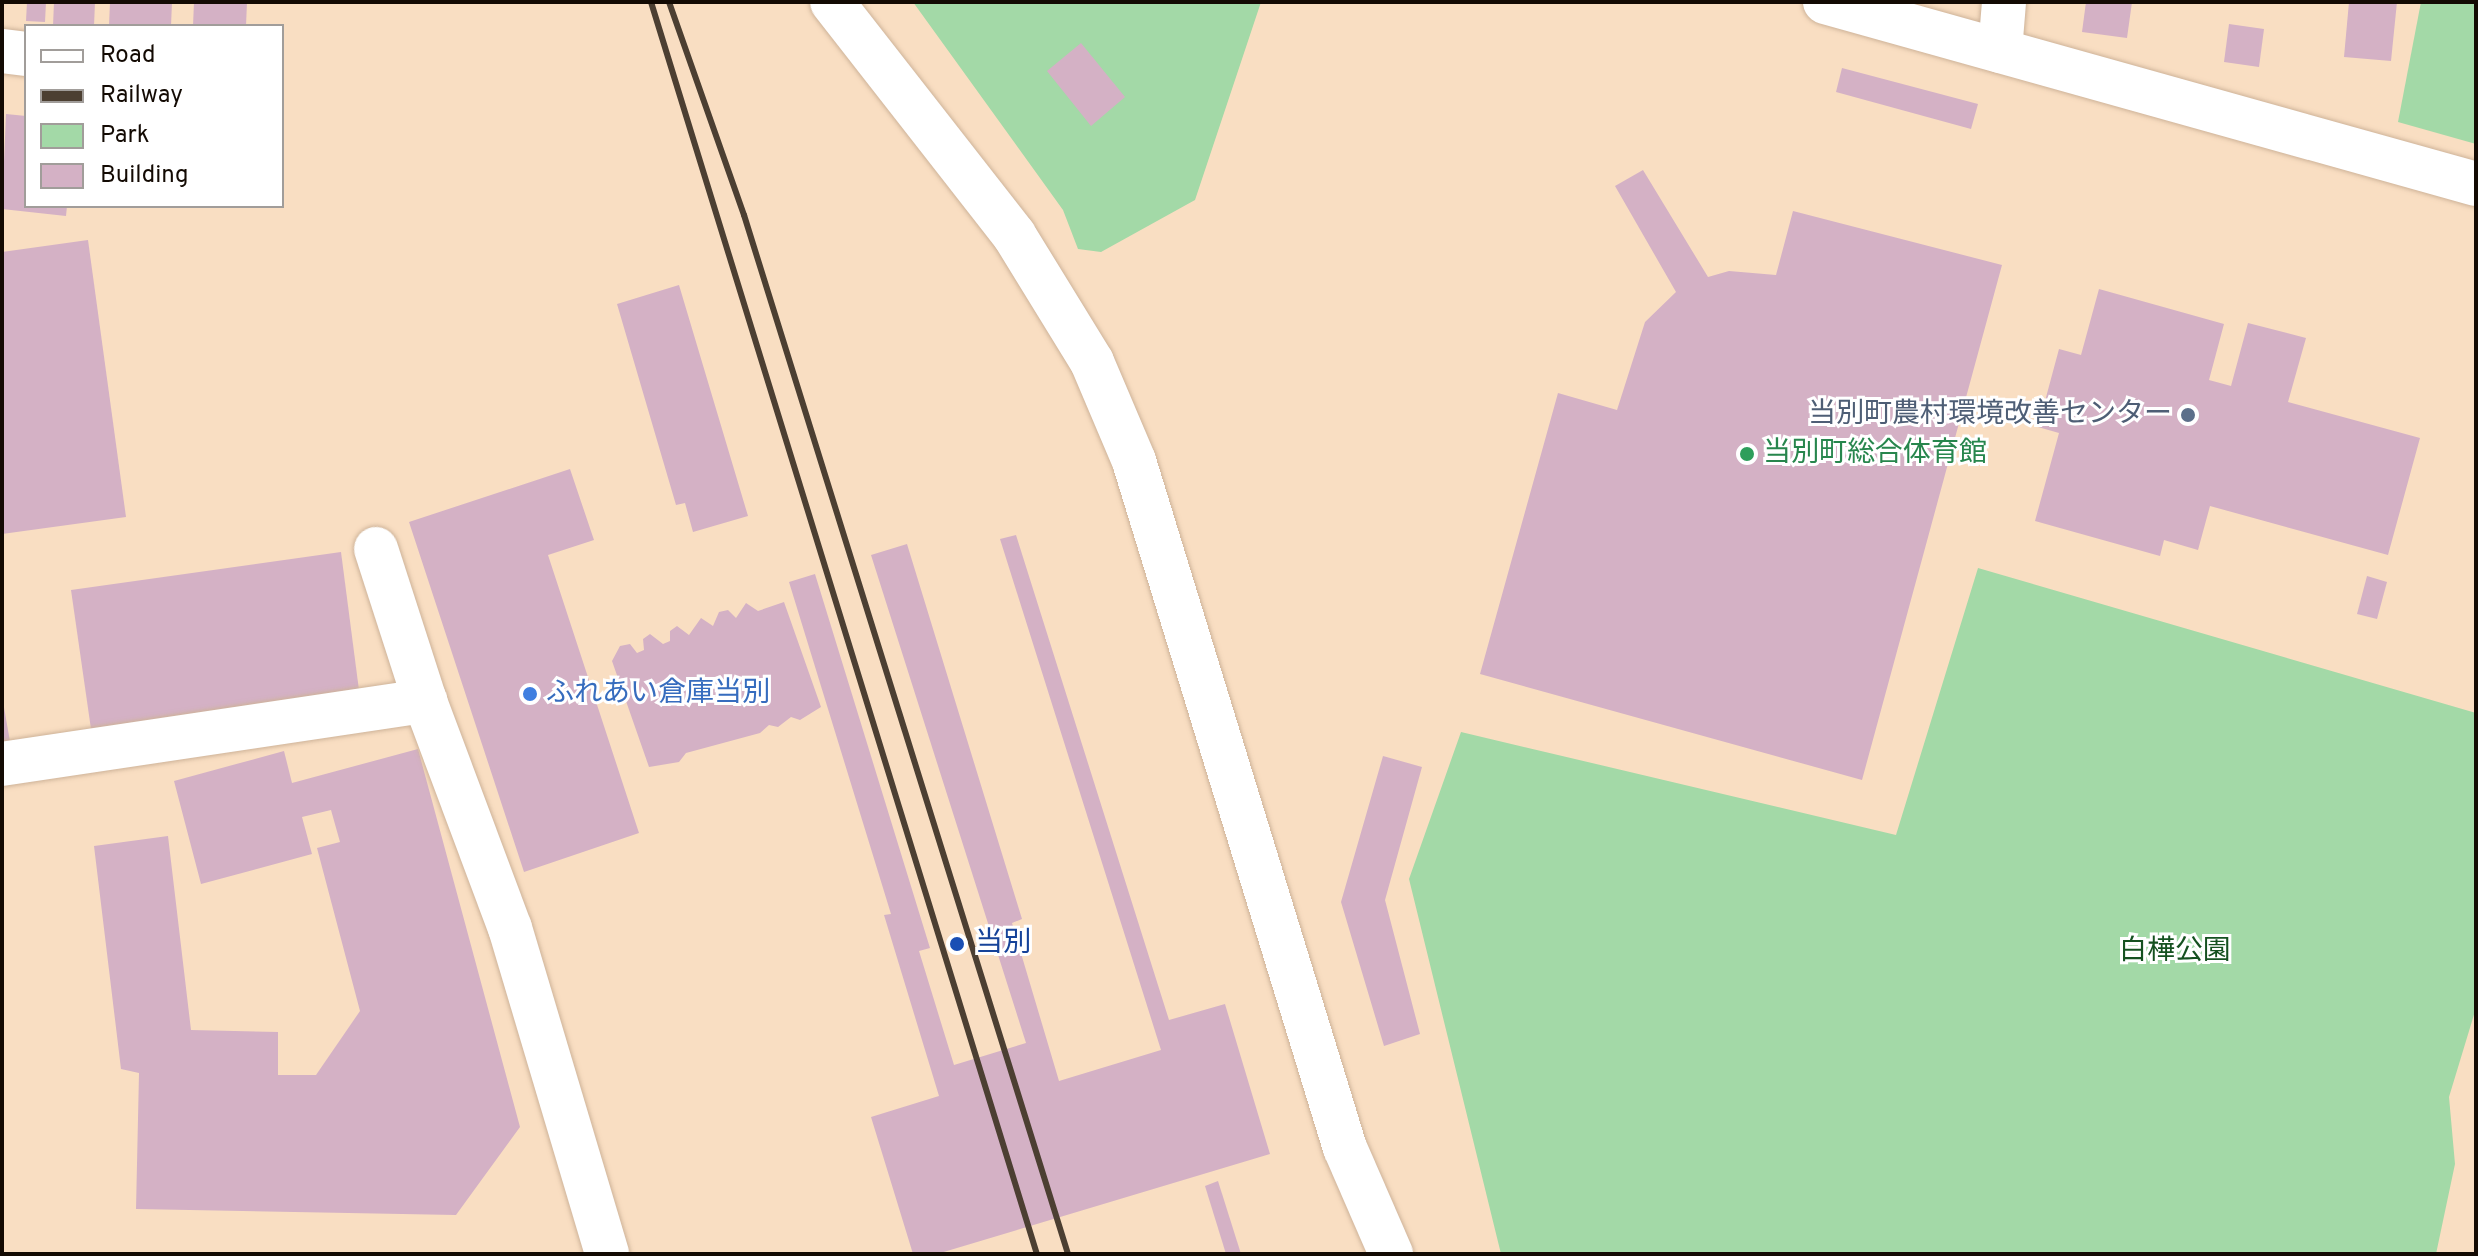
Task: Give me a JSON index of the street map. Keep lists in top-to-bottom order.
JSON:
{
  "parks": ["白樺公園"],
  "places": [
    "当別町農村環境改善センター",
    "当別町総合体育館",
    "ふれあい倉庫当別",
    "当別"
  ],
  "legend": [
    "Road",
    "Railway",
    "Park",
    "Building"
  ]
}
